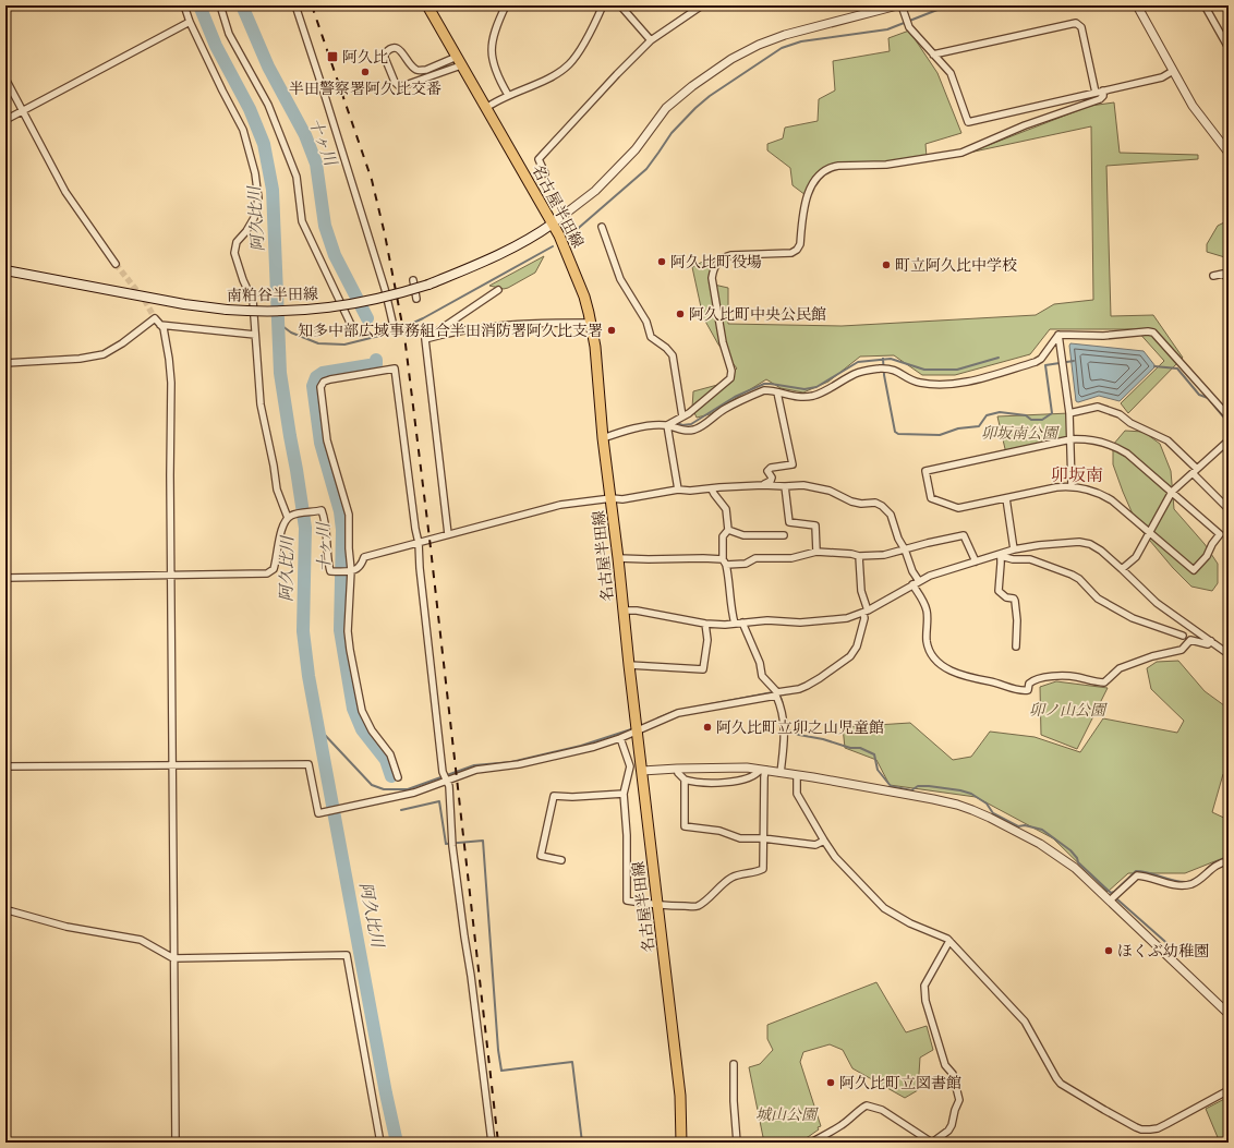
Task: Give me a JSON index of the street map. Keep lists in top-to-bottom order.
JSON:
{
  "streets": {
    "main road": ["名古屋半田線", "南粕谷半田線"]
  },
  "crossings": [
    ["名古屋半田線", "南粕谷半田線"]
  ],
  "districts": ["卯坂南"],
  "water": ["十ヶ川", "阿久比川"],
  "parks": ["卯坂南公園", "卯ノ山公園", "城山公園"],
  "places": {
    "transit": ["阿久比"],
    "other": [
      "半田警察署阿久比交番",
      "阿久比町役場",
      "町立阿久比中学校",
      "阿久比町中央公民館",
      "知多中部広域事務組合半田消防署阿久比支署",
      "阿久比町立卯之山児童館",
      "ほくぶ幼稚園",
      "阿久比町立図書館"
    ]
  }
}
